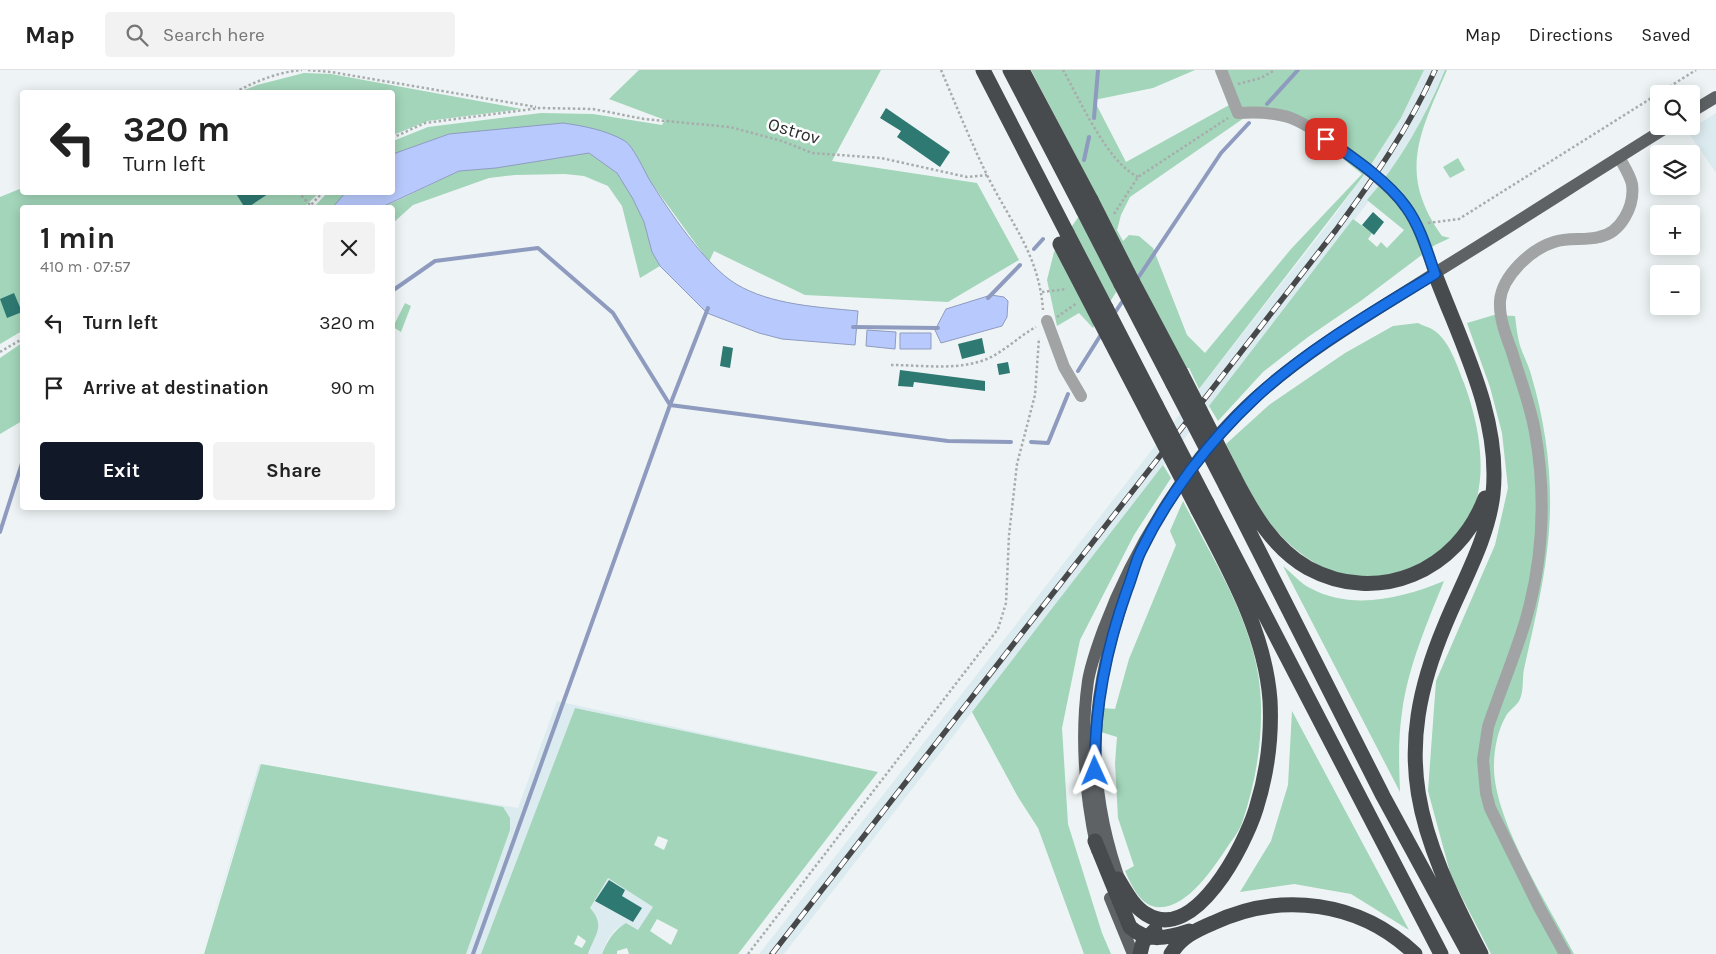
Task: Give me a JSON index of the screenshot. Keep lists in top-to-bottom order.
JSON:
{
  "streets": {
    "path": ["Ostrov"]
  },
  "page": {
    "header": "Map",
    "search": "Search here",
    "nav": ["Map", "Directions", "Saved"],
    "map_buttons": ["+", "−"],
    "turn": ["320 m", "Turn left"],
    "heading": ["1 min", "410 m · 07:57"],
    "list": [
      {
        "name": "Turn left",
        "value": "320 m"
      },
      {
        "name": "Arrive at destination",
        "value": "90 m"
      }
    ],
    "buttons": ["Exit", "Share"]
  }
}
